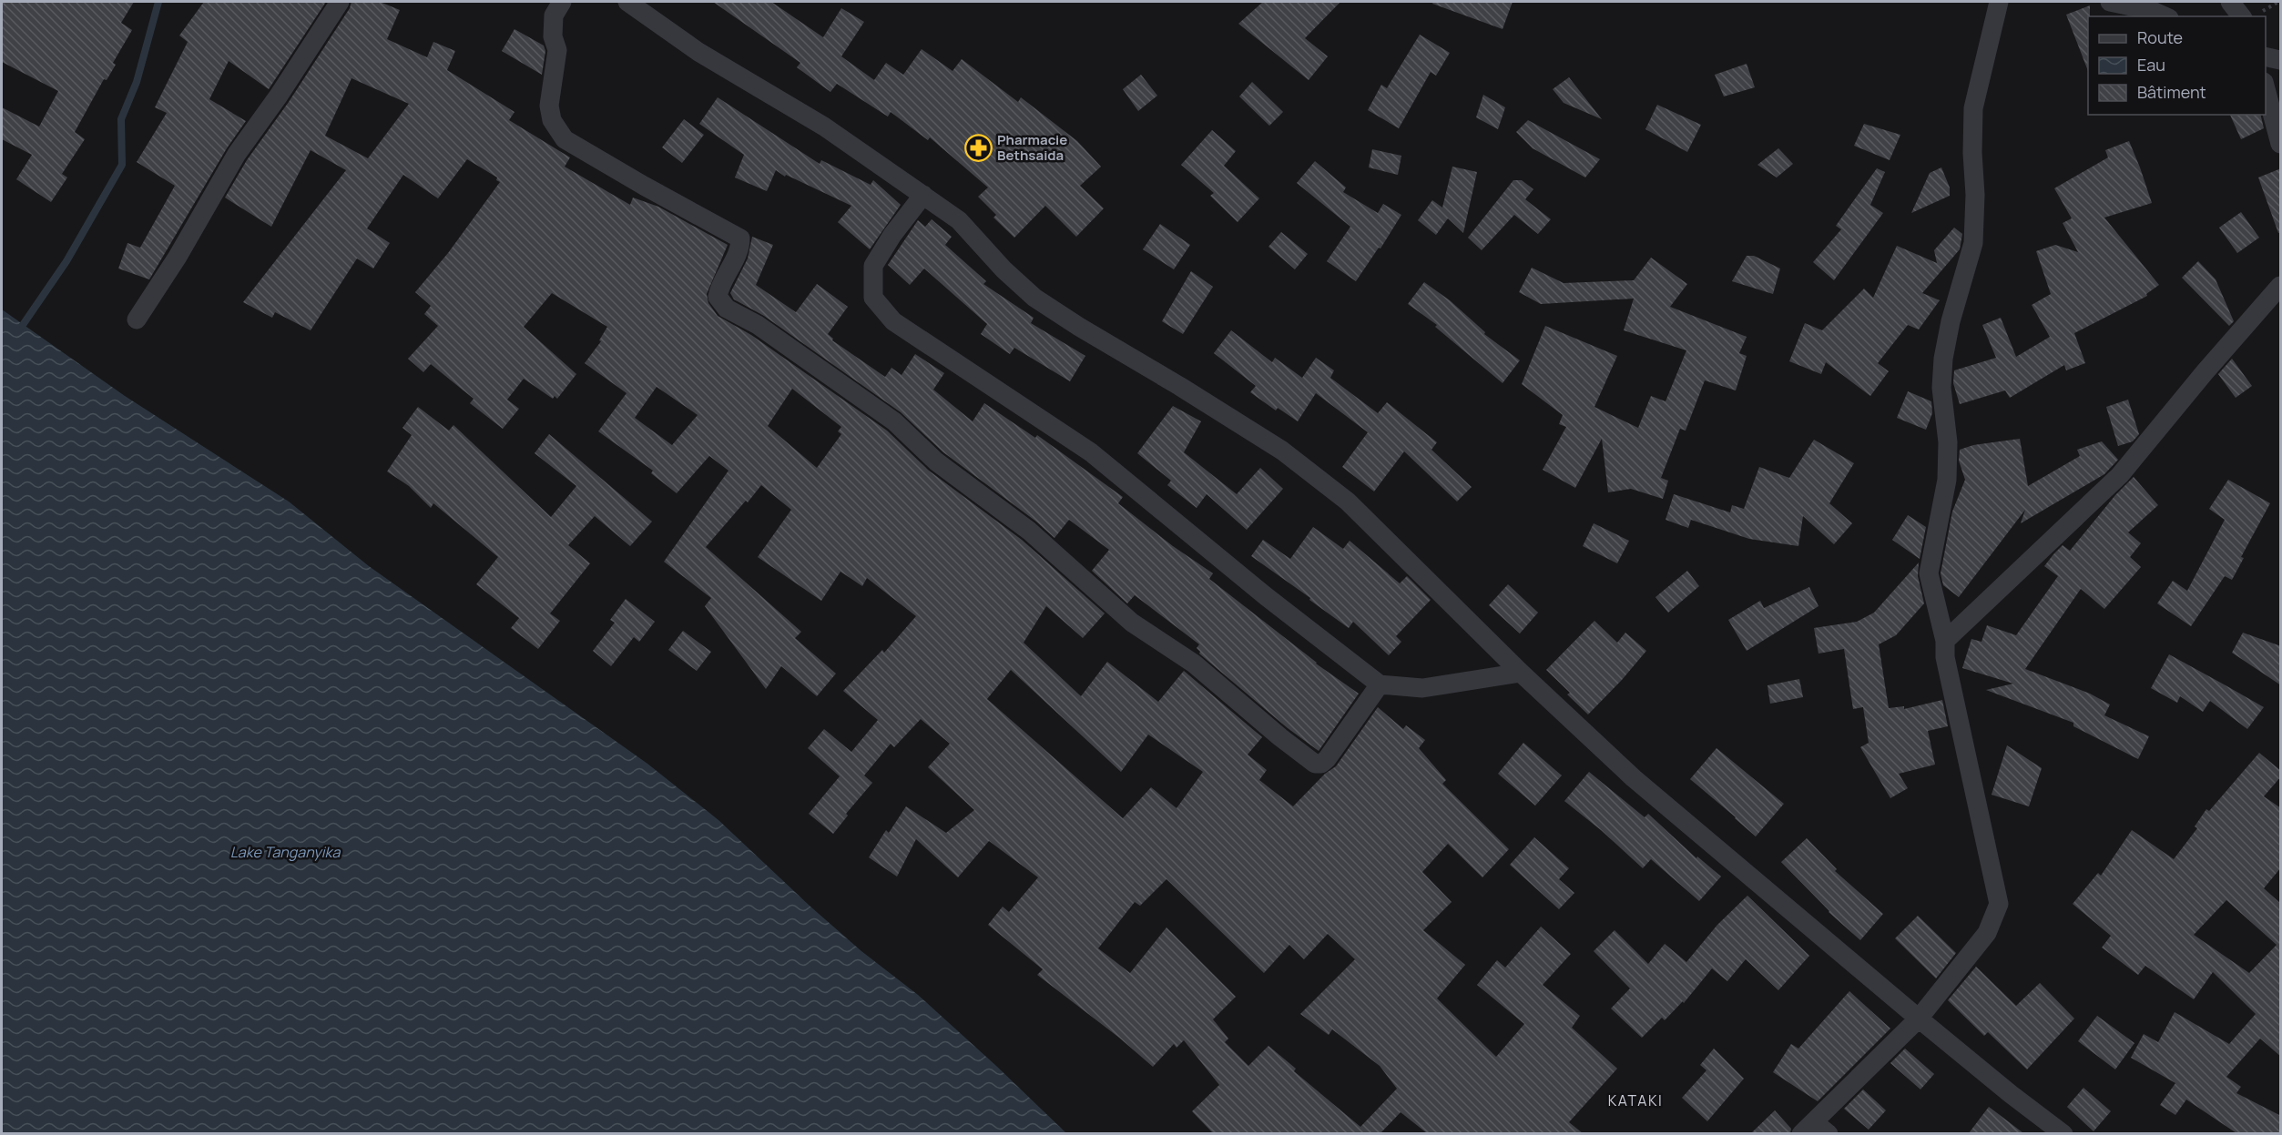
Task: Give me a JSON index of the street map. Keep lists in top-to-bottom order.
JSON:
{
  "districts": ["KATAKI"],
  "water": ["Lake Tanganyika"],
  "places": {
    "pharmacy": ["Pharmacie Bethsaida"]
  },
  "legend": ["Route", "Eau", "Bâtiment"]
}
